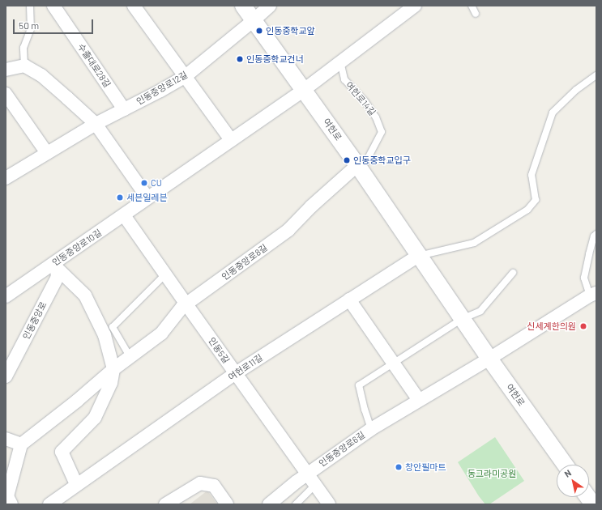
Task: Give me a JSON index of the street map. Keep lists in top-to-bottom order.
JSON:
{
  "streets": {
    "street": [
      "수출대로28길",
      "인동중앙로12길",
      "여헌로",
      "인동중앙로10길",
      "인동중앙로8길",
      "인동중앙로",
      "인동5길",
      "여헌로11길",
      "인동중앙로6길"
    ],
    "lane": ["여헌로14길"]
  },
  "crossings": [
    ["수출대로28길", "인동중앙로12길"],
    ["인동중앙로12길", "여헌로"],
    ["여헌로14길", "여헌로"],
    ["여헌로14길", "인동중앙로8길"],
    ["여헌로", "인동중앙로10길"],
    ["여헌로", "인동중앙로8길"],
    ["여헌로", "여헌로11길"],
    ["여헌로", "인동중앙로6길"],
    ["인동중앙로10길", "인동중앙로"],
    ["인동중앙로10길", "인동5길"],
    ["인동중앙로8길", "인동5길"],
    ["인동5길", "여헌로11길"],
    ["인동5길", "인동중앙로6길"]
  ],
  "parks": ["동그라미공원"],
  "places": [
    "인동중학교앞",
    "인동중학교건너",
    "인동중학교입구",
    "CU",
    "세븐일레븐",
    "신세계한의원",
    "창안필마트"
  ],
  "scale_bar": "50 m",
  "north": "top left"
}
